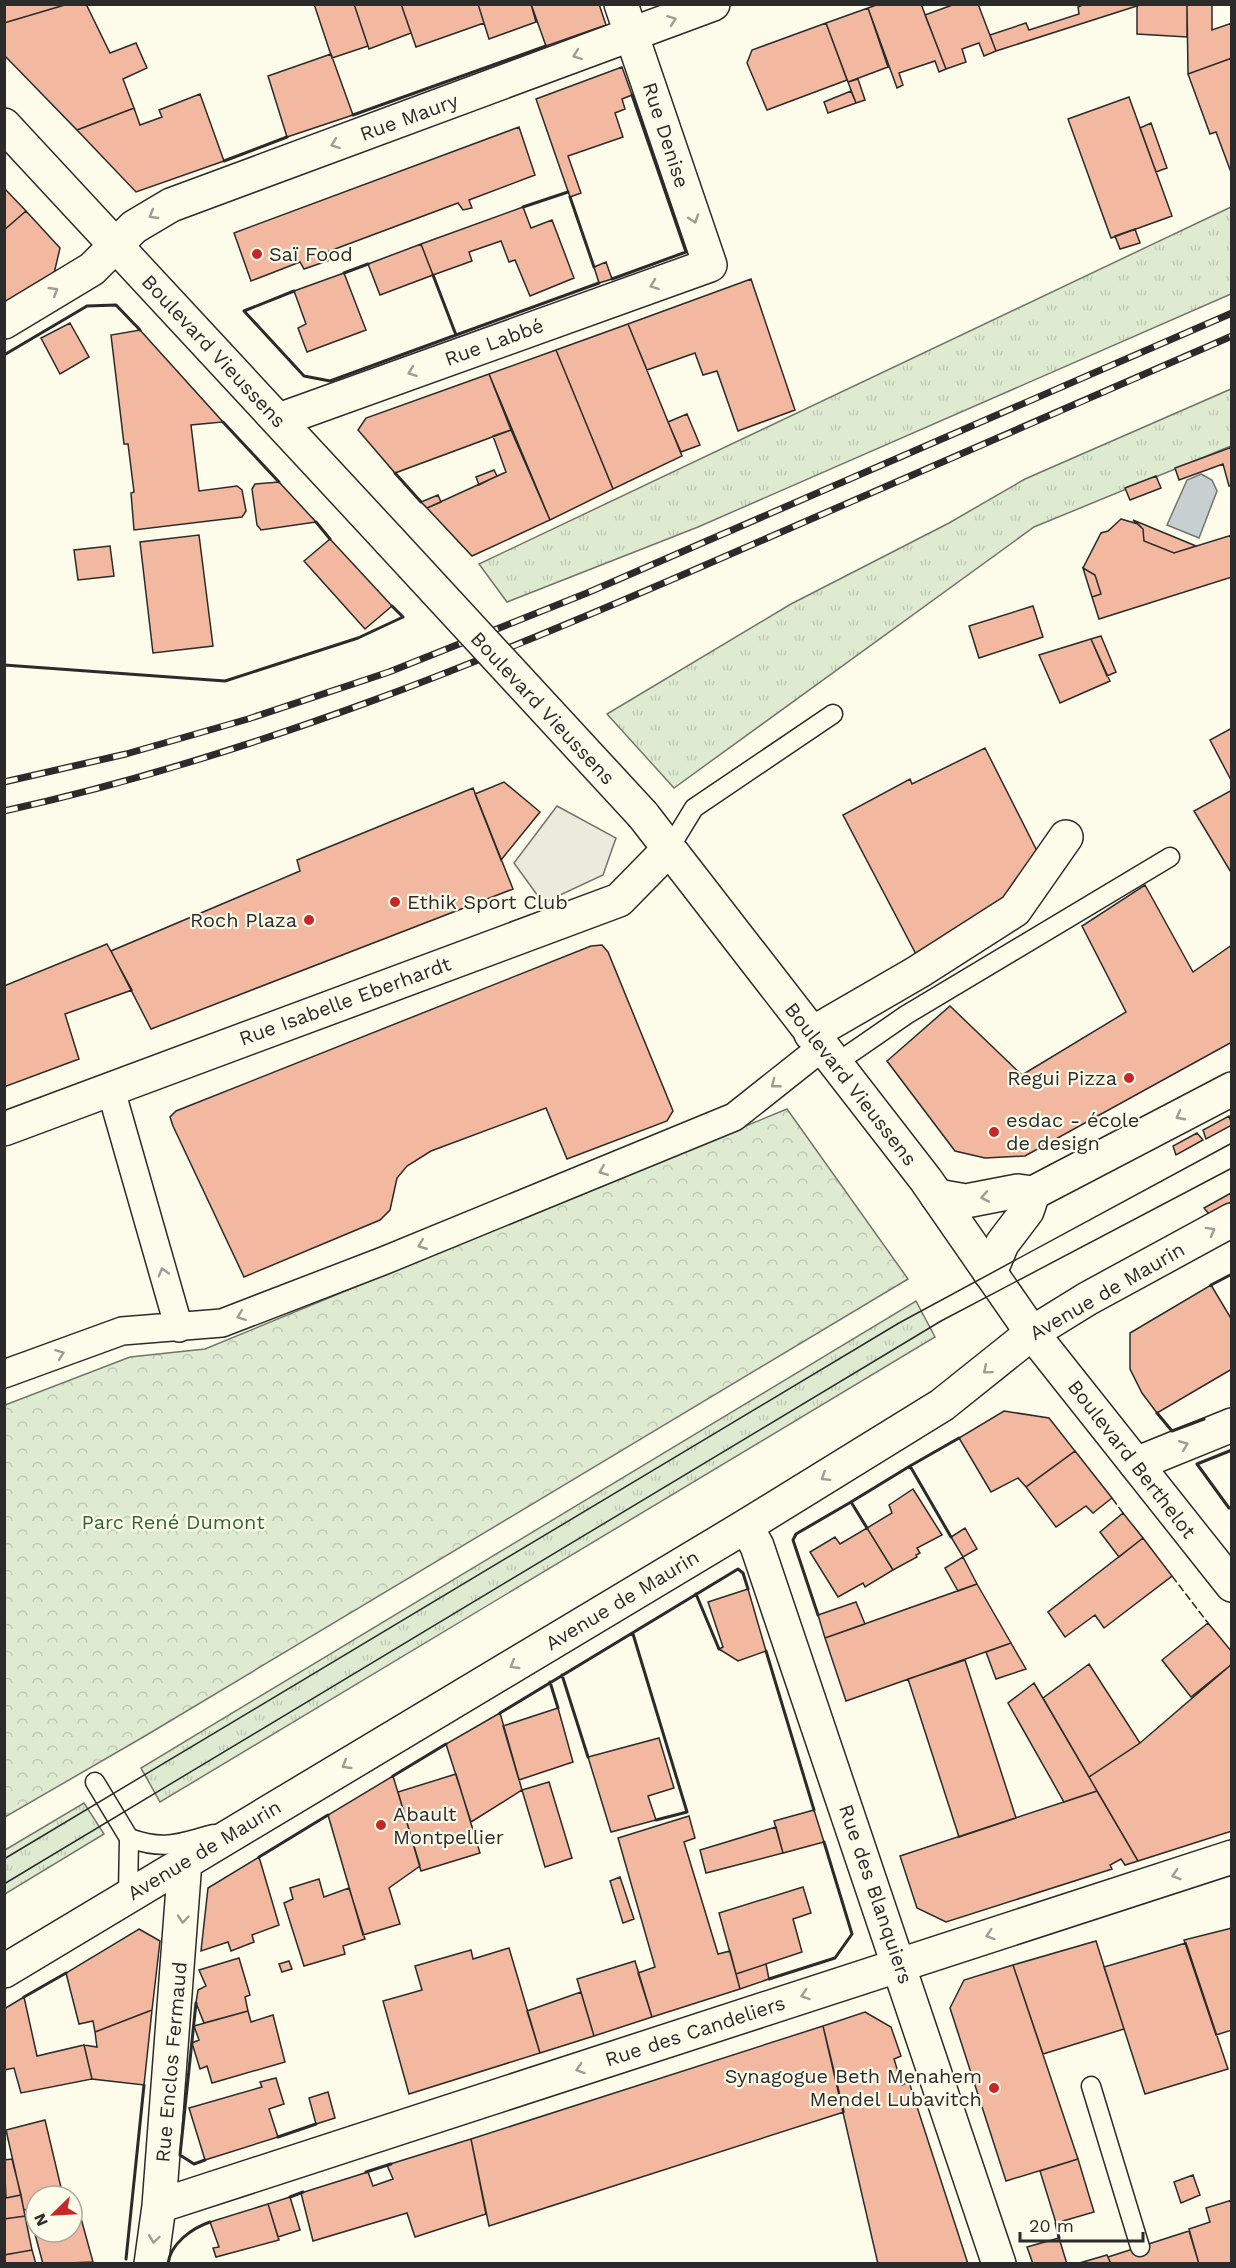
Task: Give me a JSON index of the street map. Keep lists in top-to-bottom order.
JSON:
{
  "streets": {
    "street": [
      "Rue Maury",
      "Rue Denise",
      "Rue Labbé",
      "Boulevard Vieussens",
      "Rue Isabelle Eberhardt",
      "Avenue de Maurin",
      "Boulevard Berthelot",
      "Rue des Blanquiers",
      "Rue des Candeliers",
      "Rue Enclos Fermaud"
    ]
  },
  "crossings": [
    ["Rue Maury", "Rue Denise"],
    ["Rue Maury", "Boulevard Vieussens"],
    ["Rue Denise", "Rue Labbé"],
    ["Rue Labbé", "Boulevard Vieussens"],
    ["Boulevard Vieussens", "Rue Isabelle Eberhardt"],
    ["Boulevard Vieussens", "Avenue de Maurin"],
    ["Boulevard Vieussens", "Boulevard Berthelot"],
    ["Avenue de Maurin", "Boulevard Berthelot"],
    ["Avenue de Maurin", "Rue des Blanquiers"],
    ["Avenue de Maurin", "Rue Enclos Fermaud"],
    ["Rue des Blanquiers", "Rue des Candeliers"],
    ["Rue des Candeliers", "Rue Enclos Fermaud"]
  ],
  "one_way": [
    "Rue Denise",
    "Rue Labbé",
    "Rue des Candeliers",
    "Rue Enclos Fermaud"
  ],
  "parks": ["Parc René Dumont"],
  "places": [
    "Saï Food",
    "Ethik Sport Club",
    "Roch Plaza",
    "Regui Pizza",
    "esdac - école de design",
    "Abault Montpellier",
    "Synagogue Beth Menahem Mendel Lubavitch"
  ],
  "scale_bar": "20 m",
  "north": "bottom left"
}
